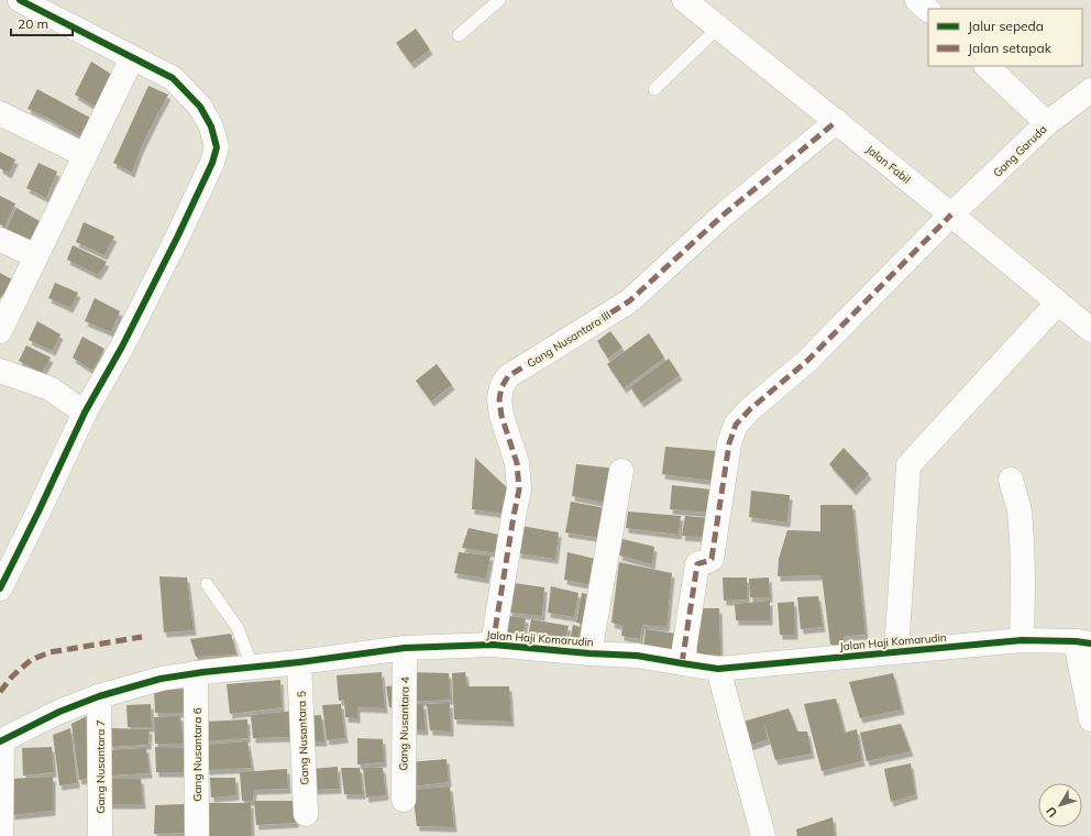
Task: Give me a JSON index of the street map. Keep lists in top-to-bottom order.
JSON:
{
  "streets": {
    "street": [
      "Gang Garuda",
      "Jalan Fabil",
      "Gang Nusantara III",
      "Jalan Haji Komarudin",
      "Gang Nusantara 4",
      "Gang Nusantara 5",
      "Gang Nusantara 6",
      "Gang Nusantara 7"
    ]
  },
  "crossings": [
    ["Gang Garuda", "Jalan Fabil"],
    ["Gang Garuda", "Jalan Haji Komarudin"],
    ["Jalan Fabil", "Gang Nusantara III"],
    ["Gang Nusantara III", "Jalan Haji Komarudin"],
    ["Jalan Haji Komarudin", "Gang Nusantara 4"],
    ["Jalan Haji Komarudin", "Gang Nusantara 5"],
    ["Jalan Haji Komarudin", "Gang Nusantara 6"],
    ["Jalan Haji Komarudin", "Gang Nusantara 7"]
  ],
  "legend": ["Jalur sepeda", "Jalan setapak"],
  "scale_bar": "20 m",
  "north": "bottom left"
}
